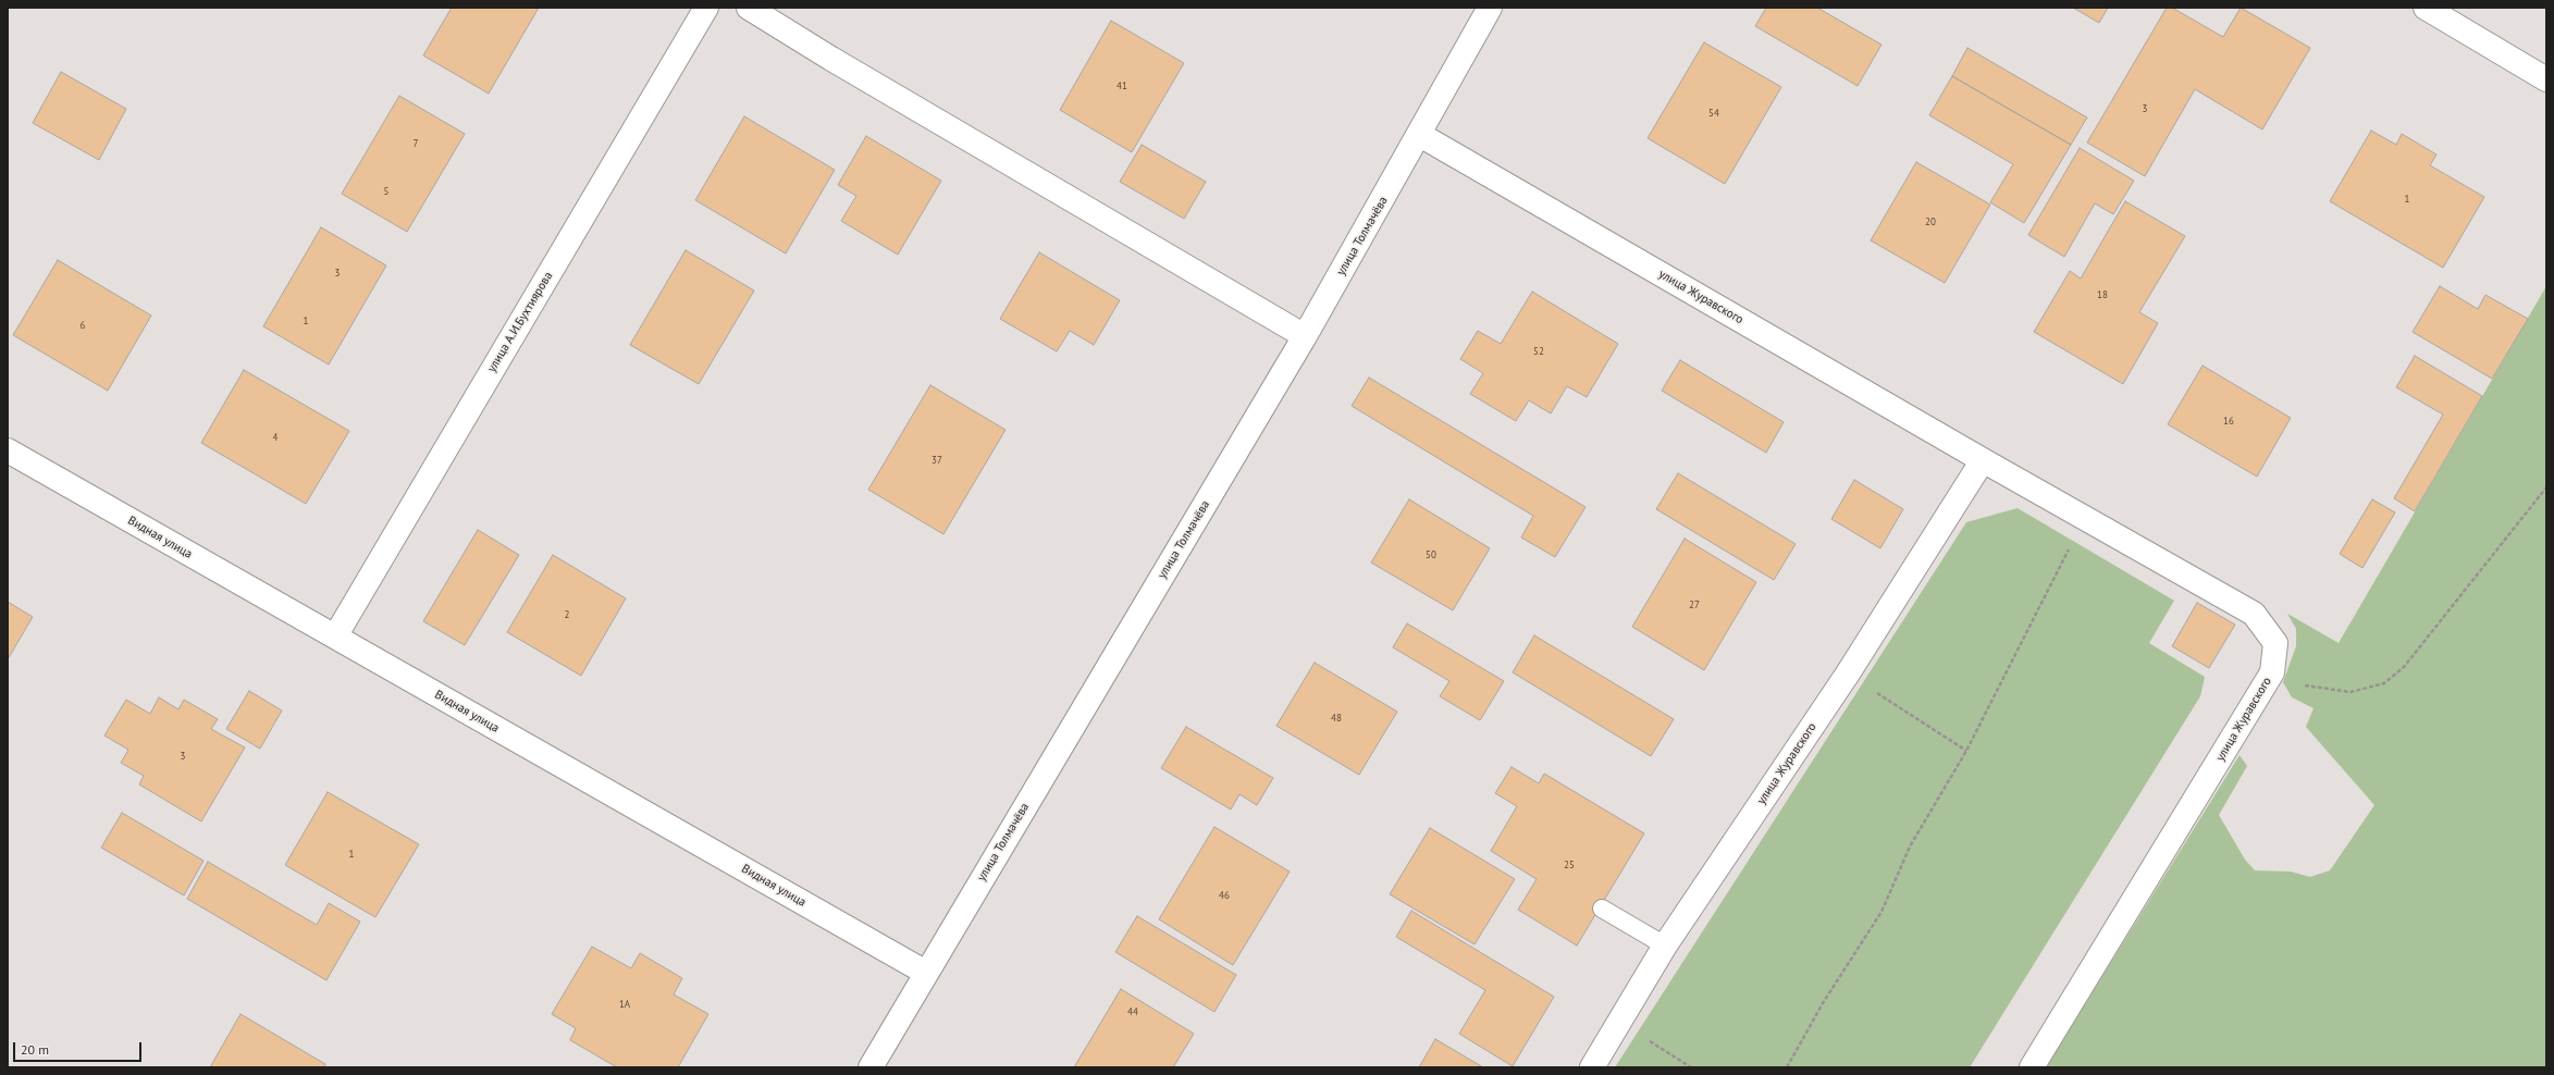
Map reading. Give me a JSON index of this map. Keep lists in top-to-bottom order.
{
  "streets": {
    "street": [
      "улица Толмачёва",
      "улица Журавского",
      "улица А.И.Бухтиярова",
      "Видная улица"
    ]
  },
  "crossings": [
    ["улица Толмачёва", "улица Журавского"],
    ["улица Толмачёва", "Видная улица"],
    ["улица А.И.Бухтиярова", "Видная улица"]
  ],
  "house_numbers": [
    "41",
    "3",
    "54",
    "7",
    "5",
    "1",
    "20",
    "3",
    "18",
    "1",
    "6",
    "52",
    "16",
    "4",
    "37",
    "50",
    "27",
    "2",
    "48",
    "3",
    "1",
    "25",
    "46",
    "1А",
    "44"
  ],
  "scale_bar": "20 m"
}
